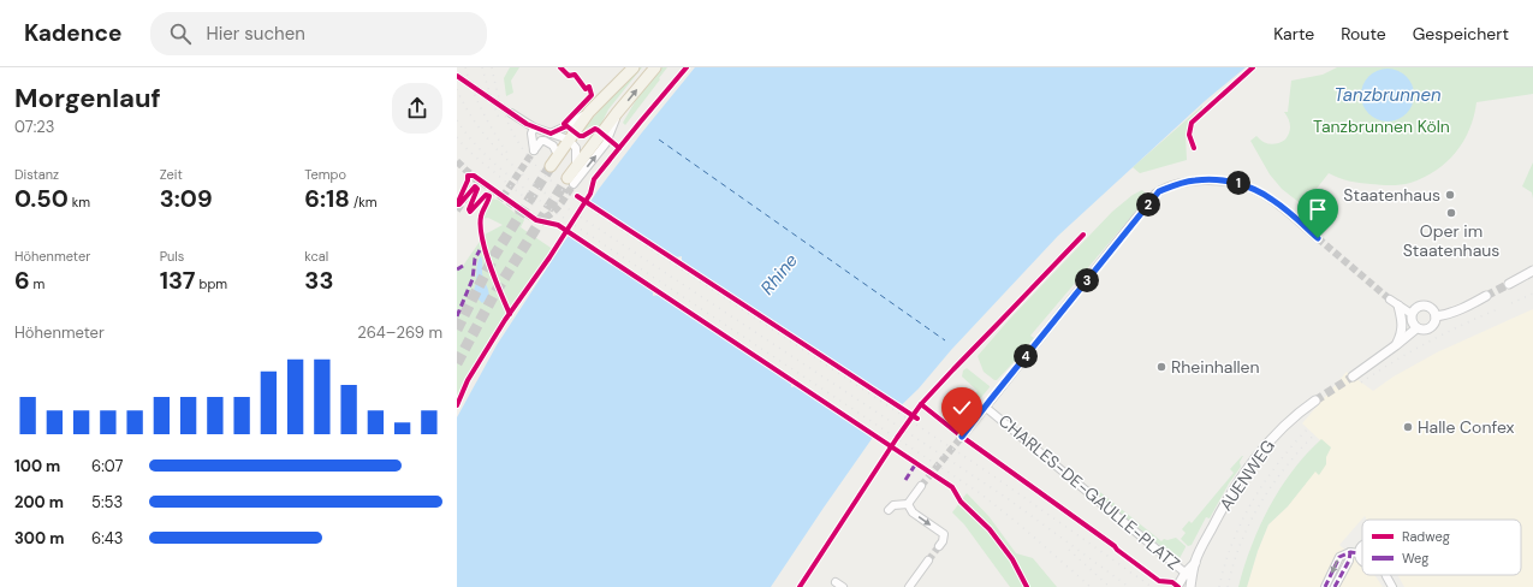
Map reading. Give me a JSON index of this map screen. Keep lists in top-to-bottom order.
{
  "streets": {
    "street": ["AUENWEG", "CHARLES-DE-GAULLE-PLATZ"]
  },
  "crossings": [
    ["AUENWEG", "CHARLES-DE-GAULLE-PLATZ"]
  ],
  "water": ["Tanzbrunnen", "Rhine"],
  "parks": ["Tanzbrunnen Köln"],
  "places": [
    "Staatenhaus",
    "Oper im Staatenhaus",
    "Rheinhallen",
    "Halle Confex"
  ],
  "legend": ["Radweg", "Weg"],
  "page": {
    "header": "Kadence",
    "search": "Hier suchen",
    "nav": ["Karte", "Route", "Gespeichert"],
    "heading": ["Morgenlauf", "07:23"],
    "stats": [
      ["Distanz", "0.50 km"],
      ["Zeit", "3:09"],
      ["Tempo", "6:18 /km"],
      ["Höhenmeter", "6 m"],
      ["Puls", "137 bpm"],
      ["kcal", "33"]
    ],
    "pins": [
      "1",
      "2",
      "3",
      "4"
    ],
    "chart": ["Höhenmeter", "264–269 m"],
    "list": [
      {
        "name": "100 m",
        "note": "6:07"
      },
      {
        "name": "200 m",
        "note": "5:53"
      },
      {
        "name": "300 m",
        "note": "6:43"
      }
    ]
  }
}
